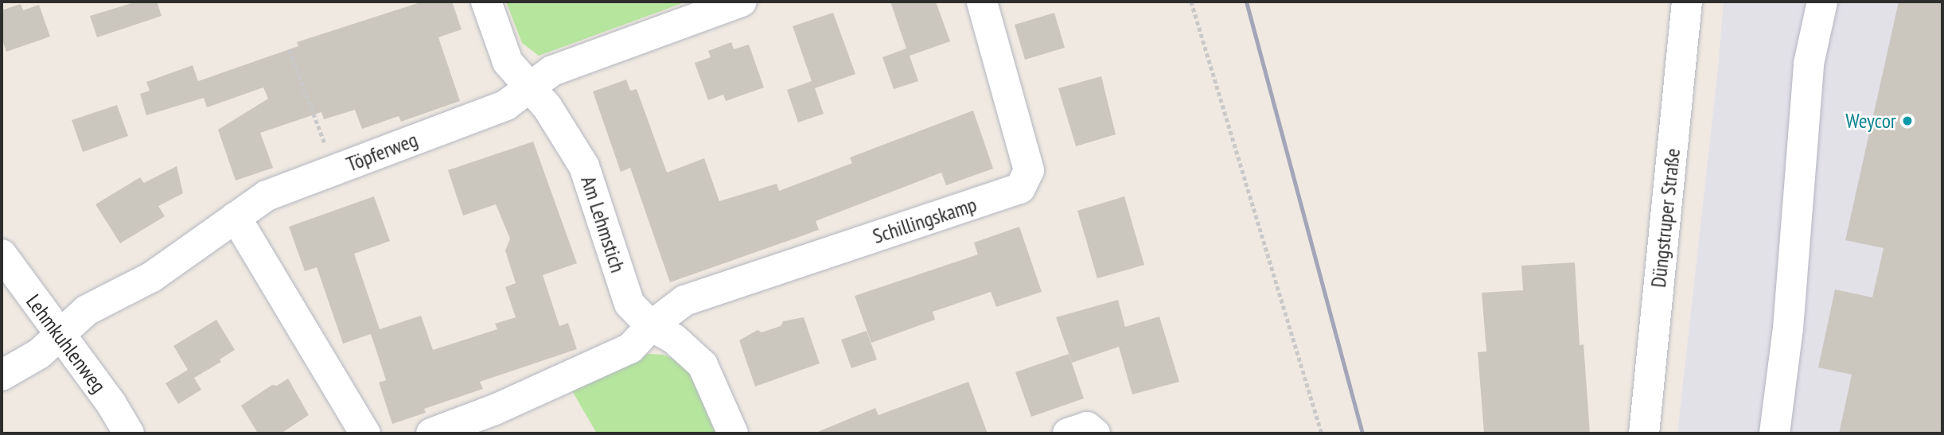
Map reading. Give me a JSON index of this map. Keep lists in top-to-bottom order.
{
  "streets": {
    "street": [
      "Töpferweg",
      "Düngstruper Straße",
      "Schillingskamp",
      "Am Lehmstich",
      "Lehmkuhlenweg"
    ]
  },
  "crossings": [
    ["Töpferweg", "Am Lehmstich"],
    ["Töpferweg", "Lehmkuhlenweg"],
    ["Schillingskamp", "Am Lehmstich"]
  ],
  "places": ["Weycor"]
}
